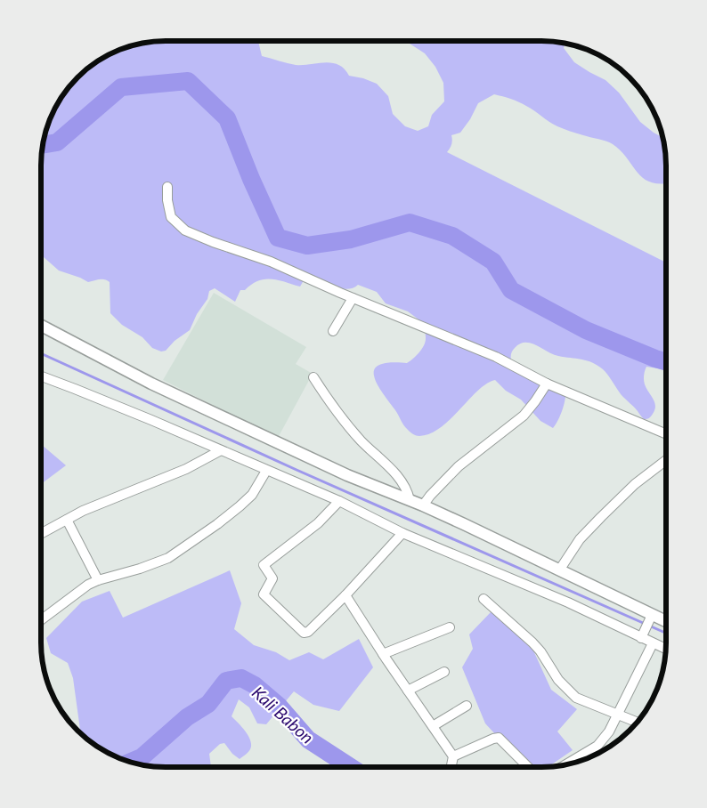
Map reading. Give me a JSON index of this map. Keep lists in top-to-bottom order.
{
  "water": ["Kali Babon"]
}
